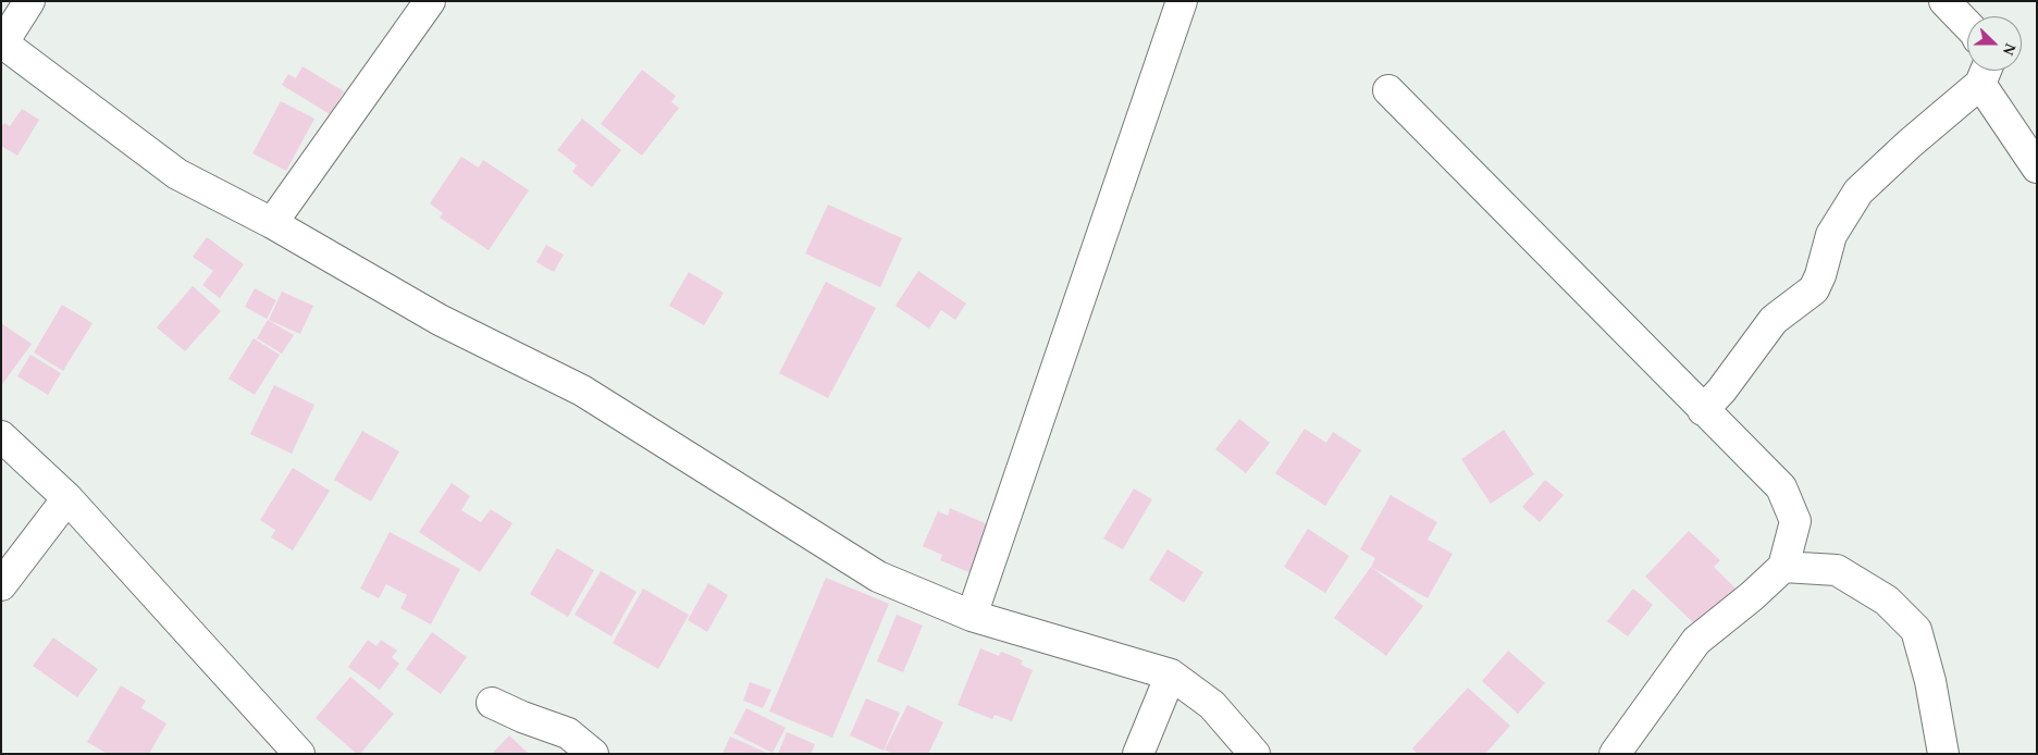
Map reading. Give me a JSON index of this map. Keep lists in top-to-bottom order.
{
  "north": "right"
}
